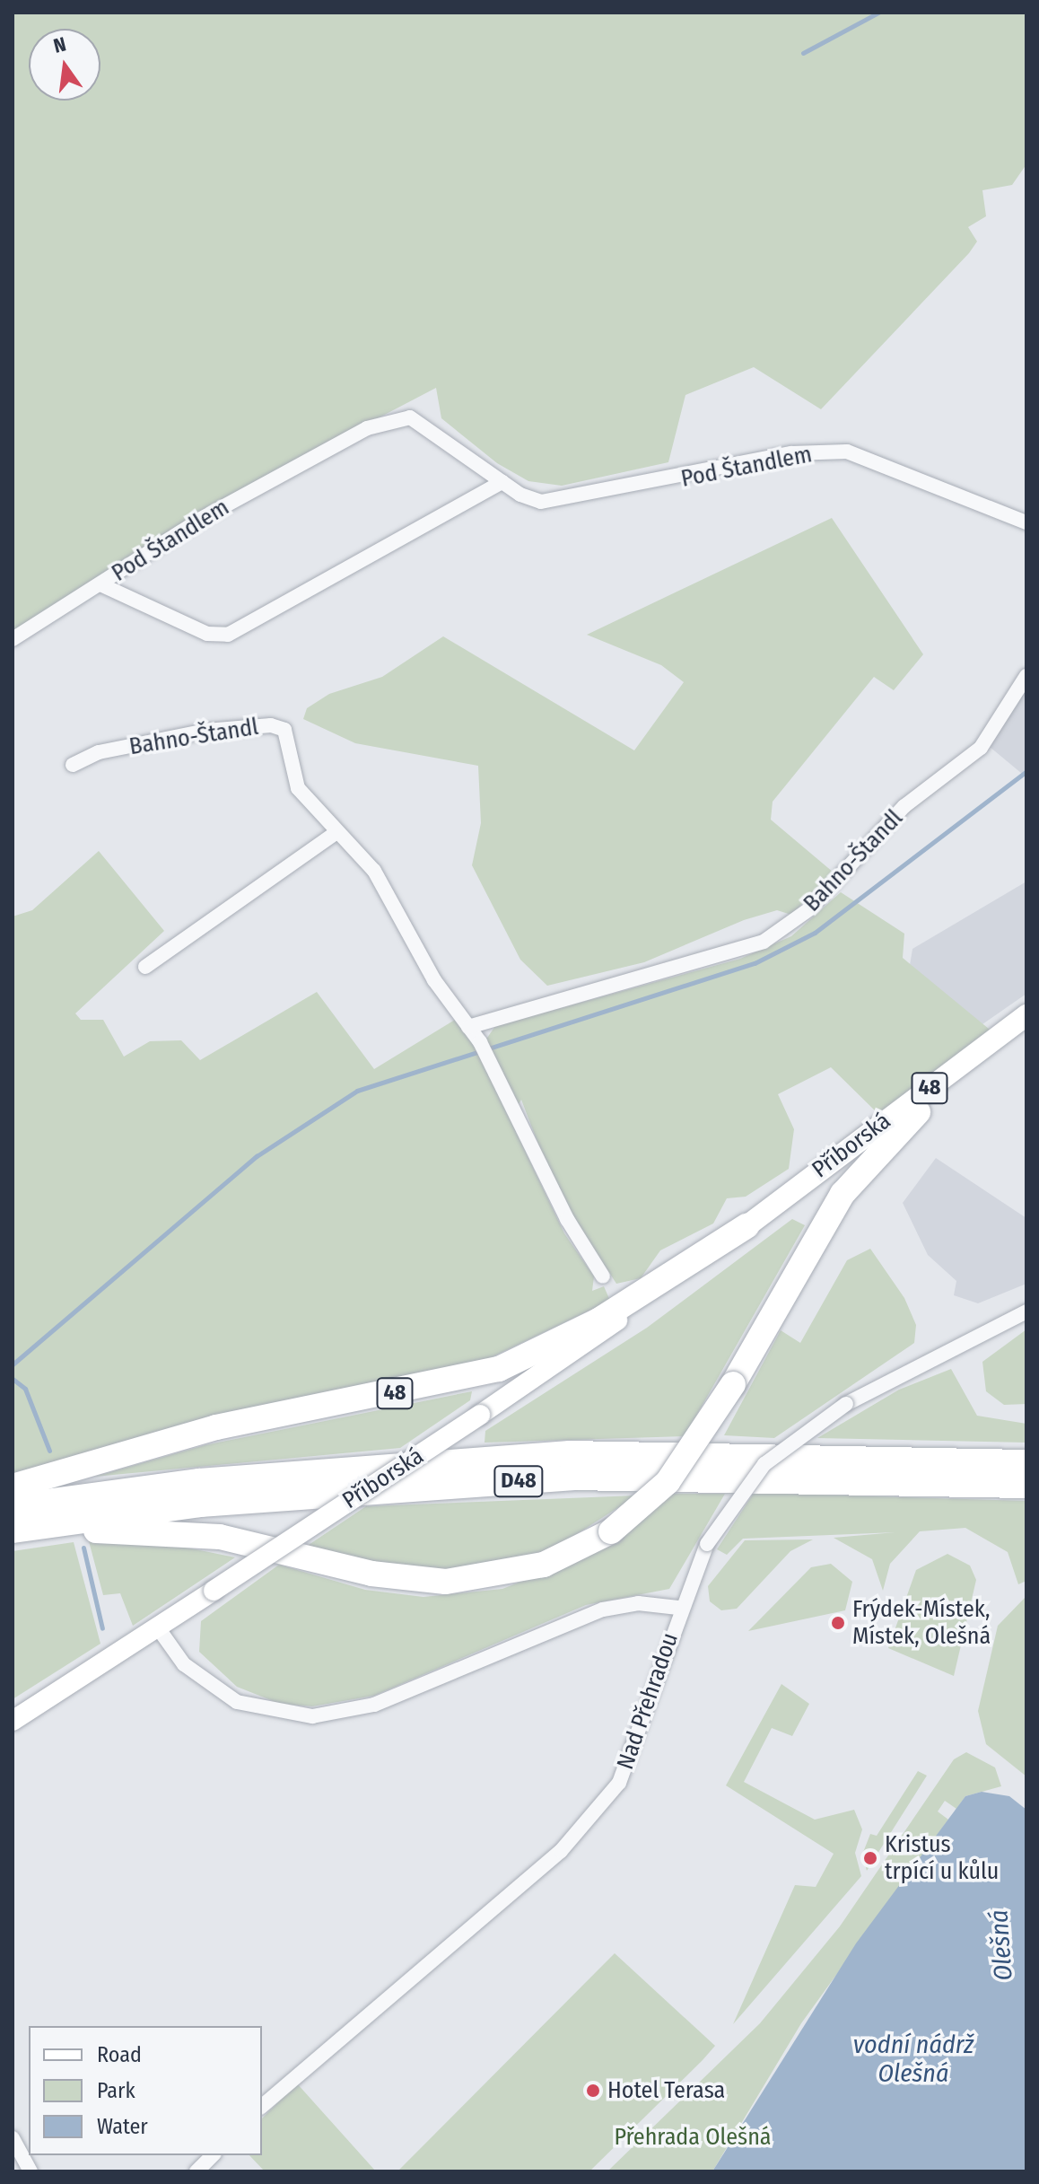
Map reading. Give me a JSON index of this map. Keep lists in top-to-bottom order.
{
  "streets": {
    "highway": ["48", "D48"],
    "main road": ["Příborská"],
    "street": ["Pod Štandlem", "Bahno-Štandl", "Nad Přehradou"]
  },
  "crossings": [
    ["48", "Příborská"]
  ],
  "water": ["Olešná", "vodní nádrž Olešná"],
  "parks": ["Přehrada Olešná"],
  "places": ["Frýdek-Místek, Místek, Olešná", "Kristus trpící u kůlu", "Hotel Terasa"],
  "legend": ["Road", "Park", "Water"],
  "north": "top"
}
